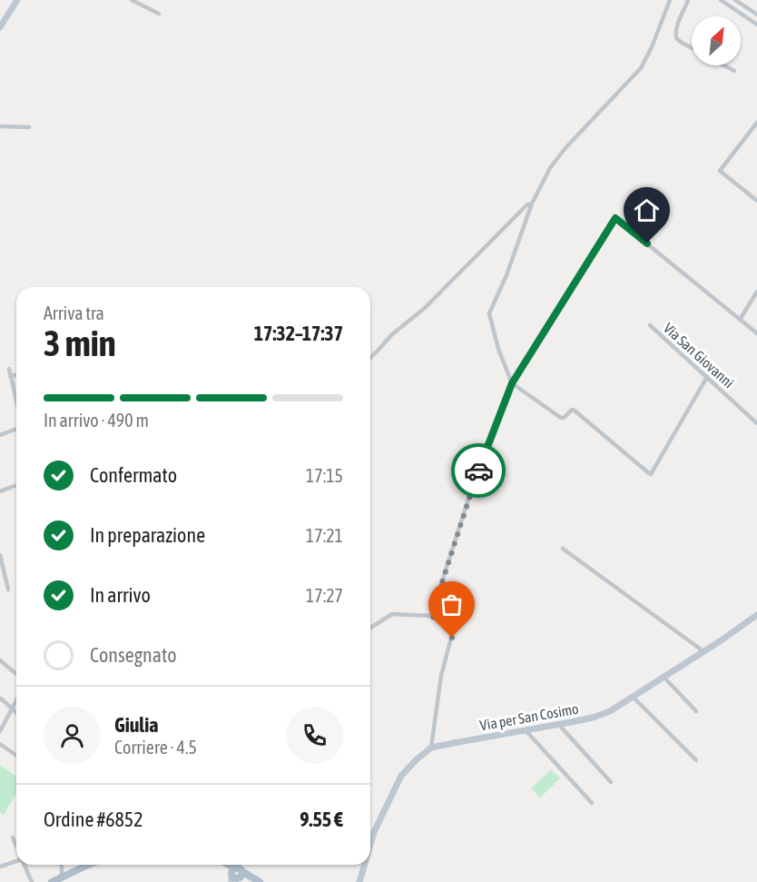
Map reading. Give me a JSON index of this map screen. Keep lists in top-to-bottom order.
{
  "streets": {
    "street": ["Via San Giovanni", "Via per San Cosimo"]
  },
  "north": "top right",
  "page": {
    "heading": ["3 min", "Arriva tra", "17:32–17:37"],
    "panel": [
      "Giulia",
      "Corriere · 4.5",
      "Ordine #6852",
      "9.55 €"
    ],
    "bar": "In arrivo · 490 m",
    "list": [
      ["Confermato", "17:15"],
      ["In preparazione", "17:21"],
      ["In arrivo", "17:27"],
      "Consegnato"
    ]
  }
}
